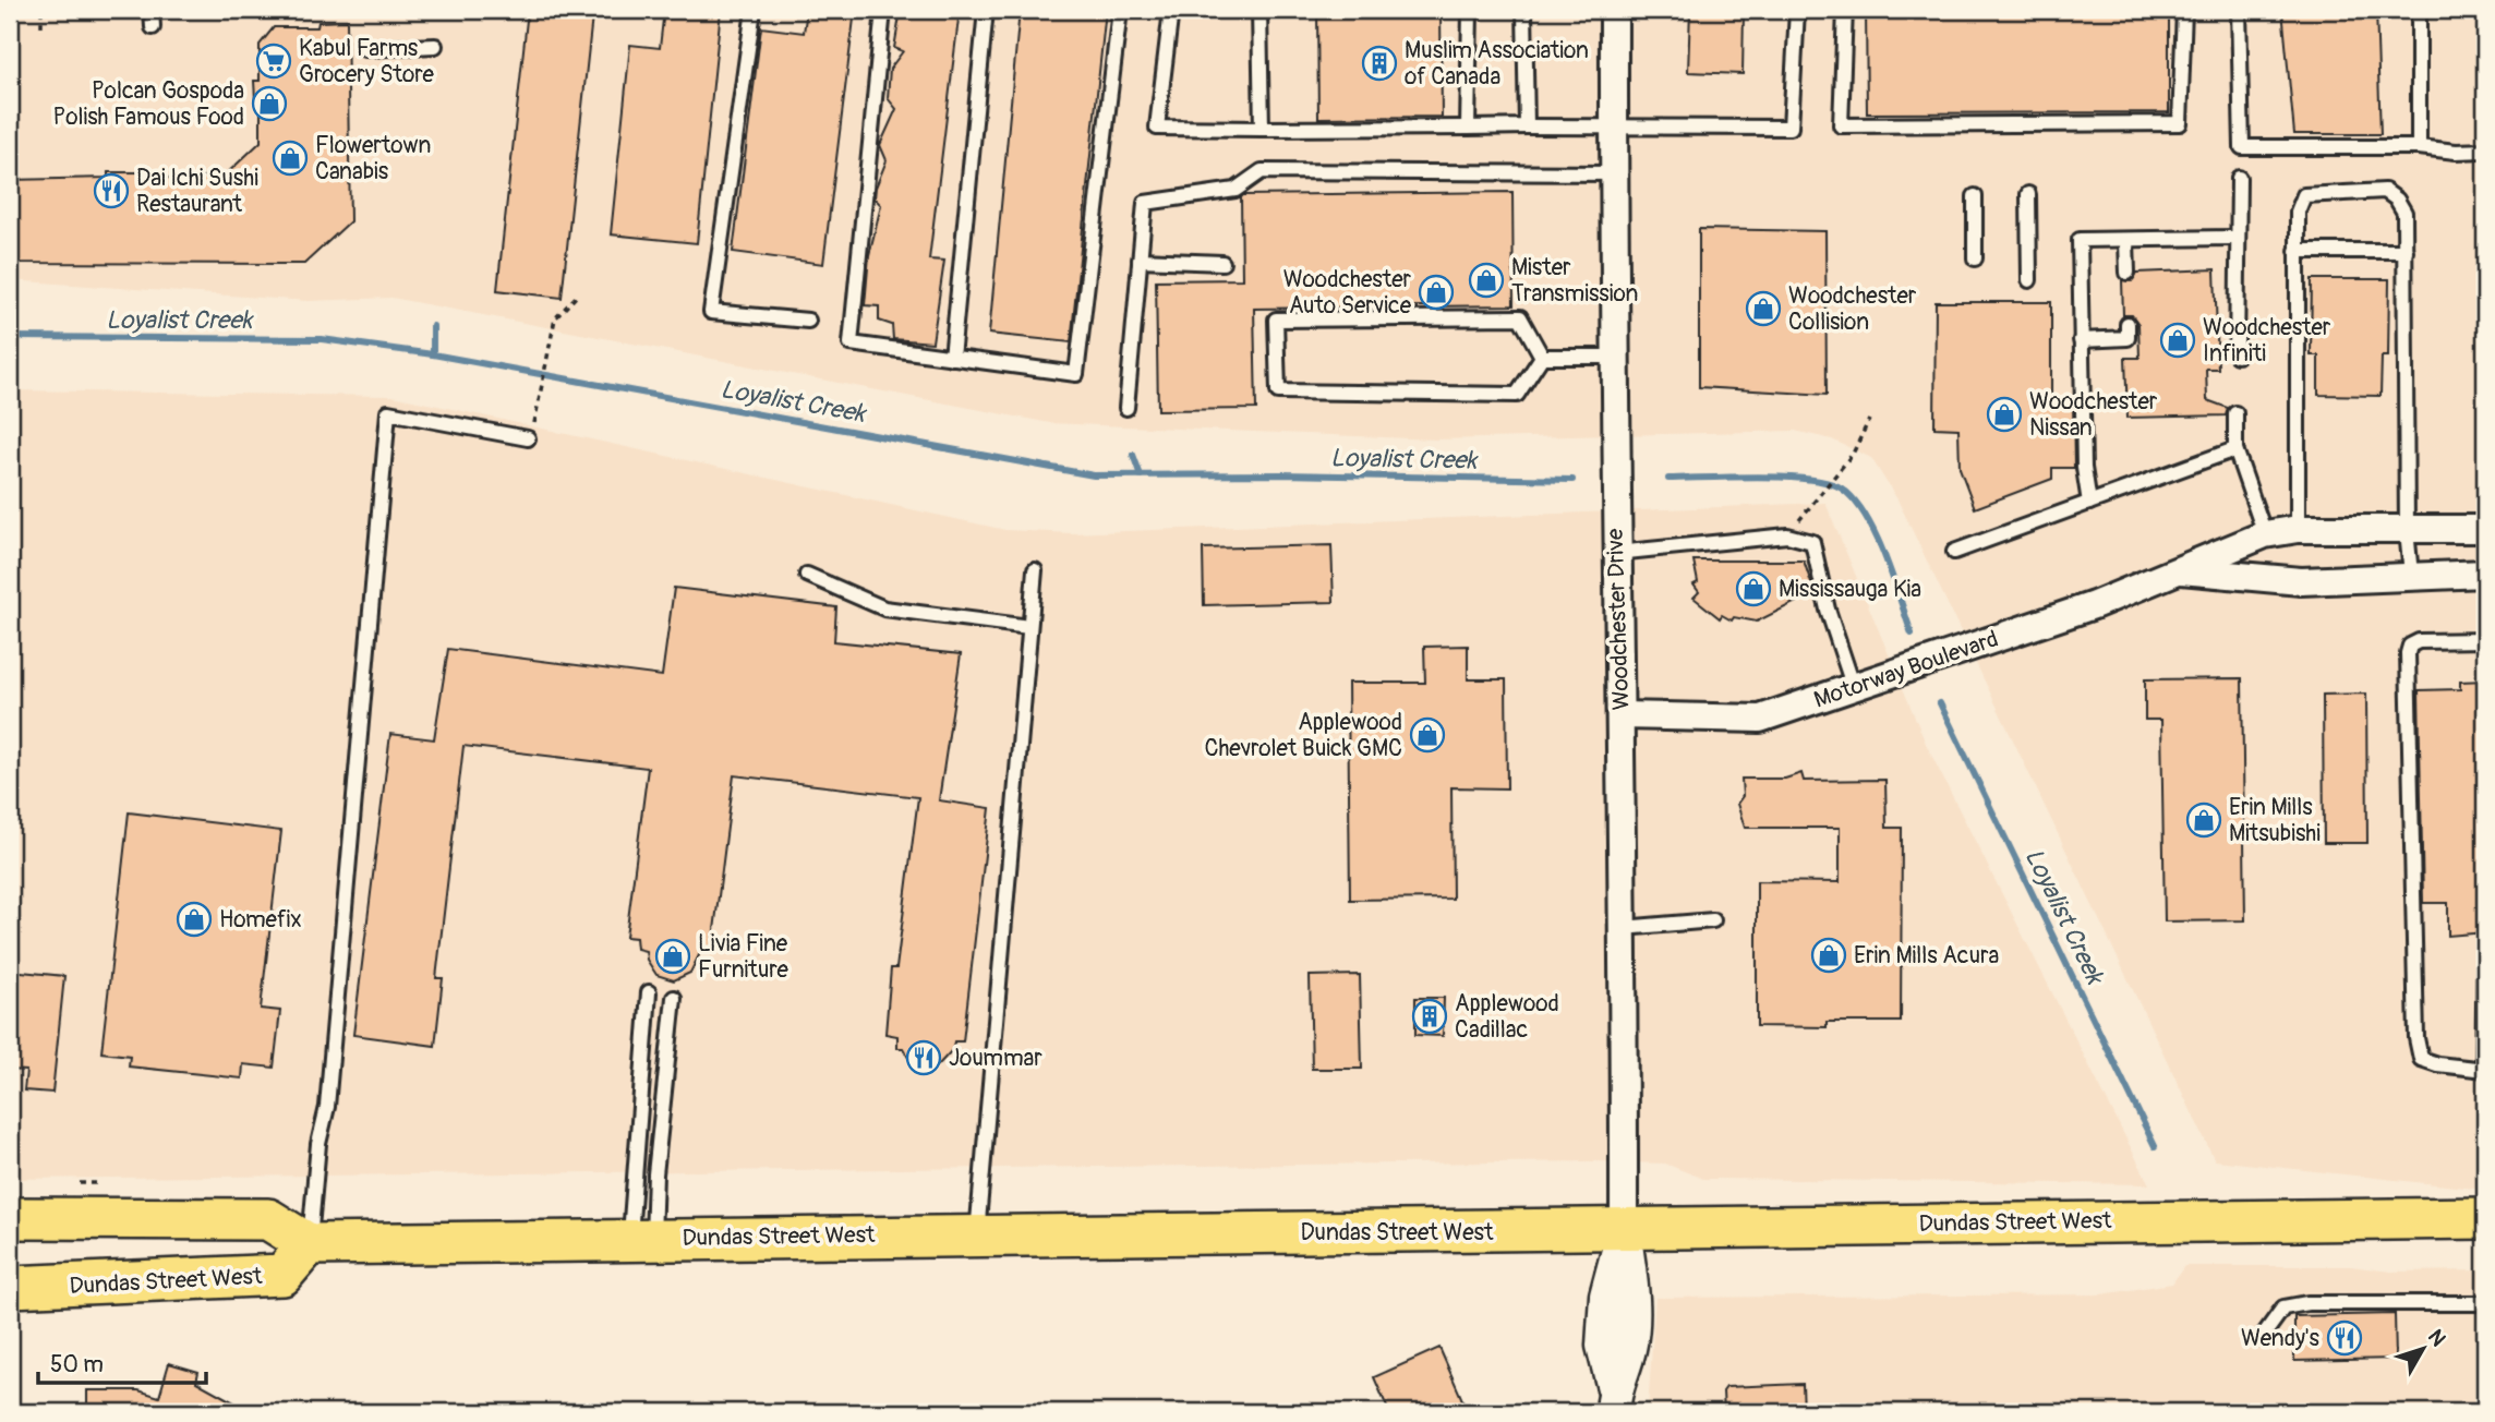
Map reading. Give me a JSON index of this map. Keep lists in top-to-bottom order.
{
  "streets": {
    "main road": ["Dundas Street West"],
    "street": ["Woodchester Drive", "Motorway Boulevard"]
  },
  "crossings": [
    ["Woodchester Drive", "Motorway Boulevard"],
    ["Woodchester Drive", "Dundas Street West"]
  ],
  "water": ["Loyalist Creek"],
  "places": {
    "supermarket": ["Kabul Farms Grocery Store"],
    "building": ["Muslim Association of Canada", "Applewood Cadillac"],
    "shop": [
      "Polcan Gospoda Polish Famous Food",
      "Flowertown Canabis",
      "Mister Transmission",
      "Woodchester Auto Service",
      "Woodchester Collision",
      "Woodchester Infiniti",
      "Woodchester Nissan",
      "Mississauga Kia",
      "Applewood Chevrolet Buick GMC",
      "Erin Mills Mitsubishi",
      "Homefix",
      "Erin Mills Acura",
      "Livia Fine Furniture"
    ],
    "restaurant": ["Dai Ichi Sushi Restaurant", "Joummar", "Wendy's"]
  },
  "scale_bar": "50 m",
  "north": "top right"
}
